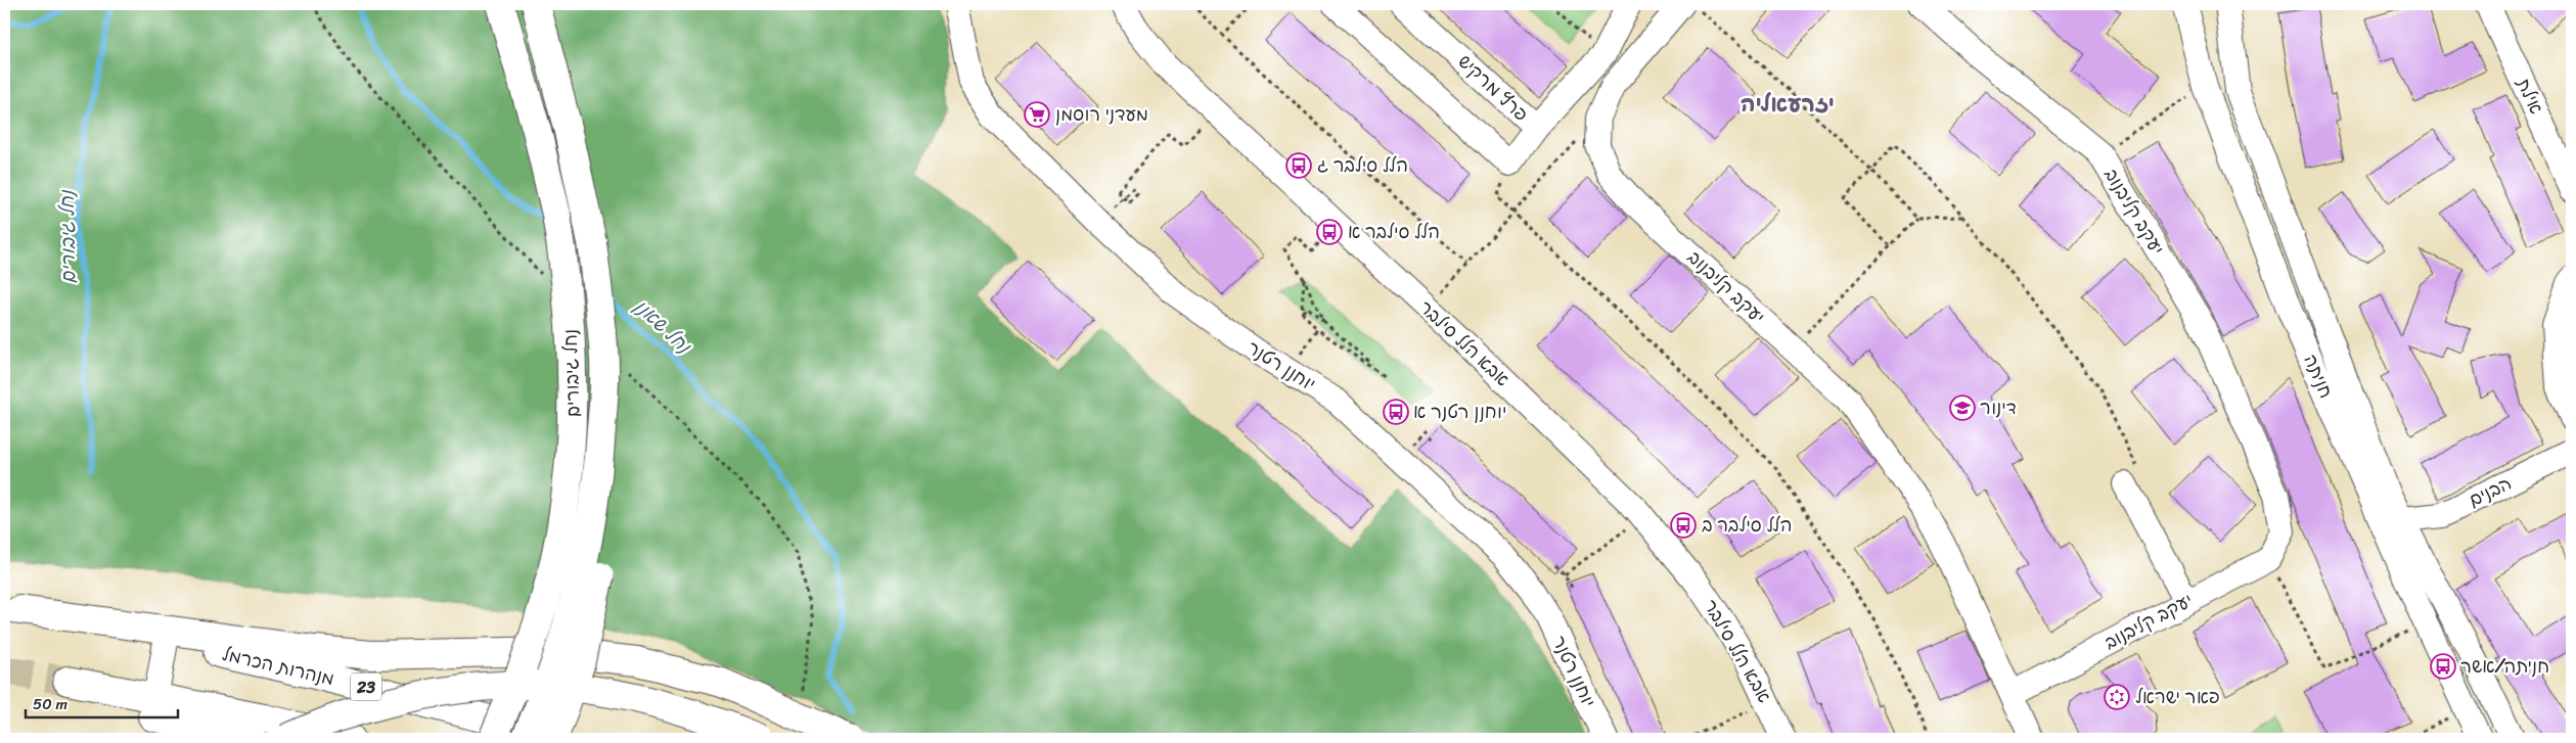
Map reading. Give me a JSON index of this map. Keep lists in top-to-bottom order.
{
  "streets": {
    "main road": ["נחל גיבורים", "מנהרות הכרמל", "23"],
    "street": [
      "פרץ מרקיש",
      "אילת",
      "יעקב קליבנוב",
      "אבא הלל סילבר",
      "יוחנן רטנר",
      "חניתה",
      "הבנים"
    ]
  },
  "crossings": [
    ["חניתה", "הבנים"]
  ],
  "districts": ["יזרעאליה"],
  "water": ["נחל גיבורים", "נחל שאנן"],
  "places": {
    "supermarket": ["מעדני רוסמן"],
    "bus stop": [
      "הלל סילבר ג",
      "הלל סילבר א",
      "יוחנן רטנר א",
      "הלל סילבר ב",
      "חניתה/אשר"
    ],
    "school or university": ["דינור"],
    "synagogue": ["פאר ישראל"]
  },
  "scale_bar": "50 m"
}
